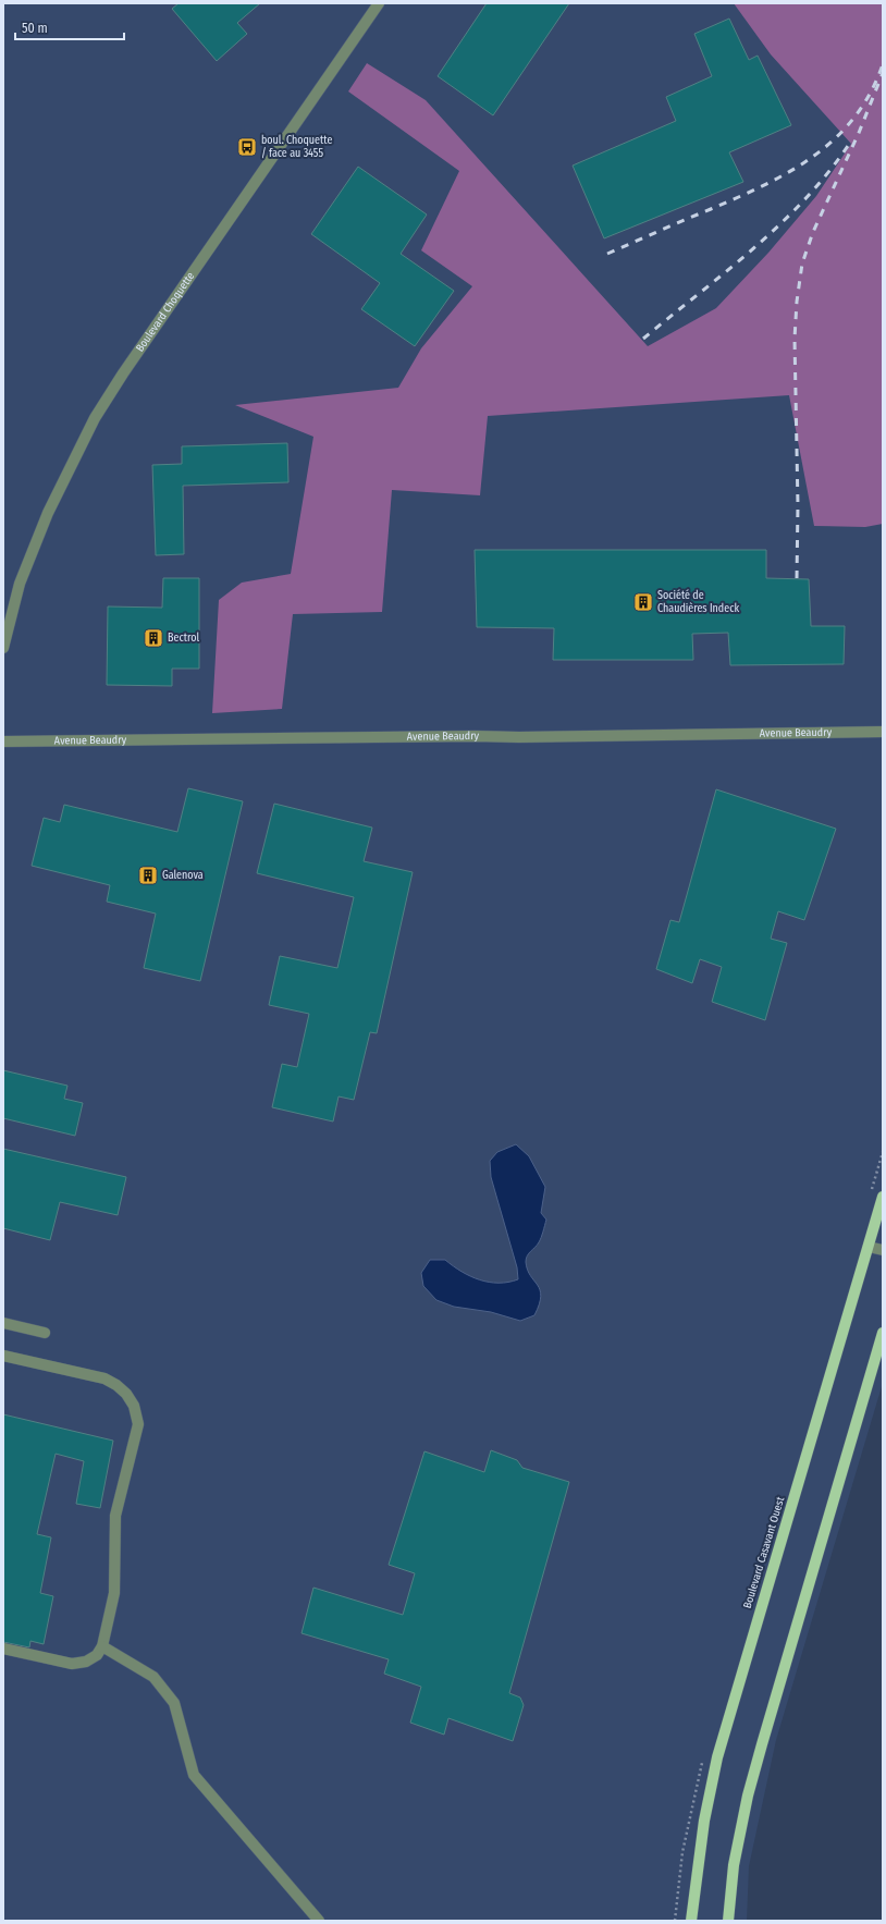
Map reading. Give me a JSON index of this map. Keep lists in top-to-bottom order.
{
  "streets": {
    "main road": ["Boulevard Casavant Ouest"],
    "street": ["Boulevard Choquette", "Avenue Beaudry"]
  },
  "places": {
    "bus stop": ["boul. Choquette / face au 3455"],
    "building": ["Société de Chaudières Indeck", "Bectrol", "Galenova"]
  },
  "scale_bar": "50 m"
}
